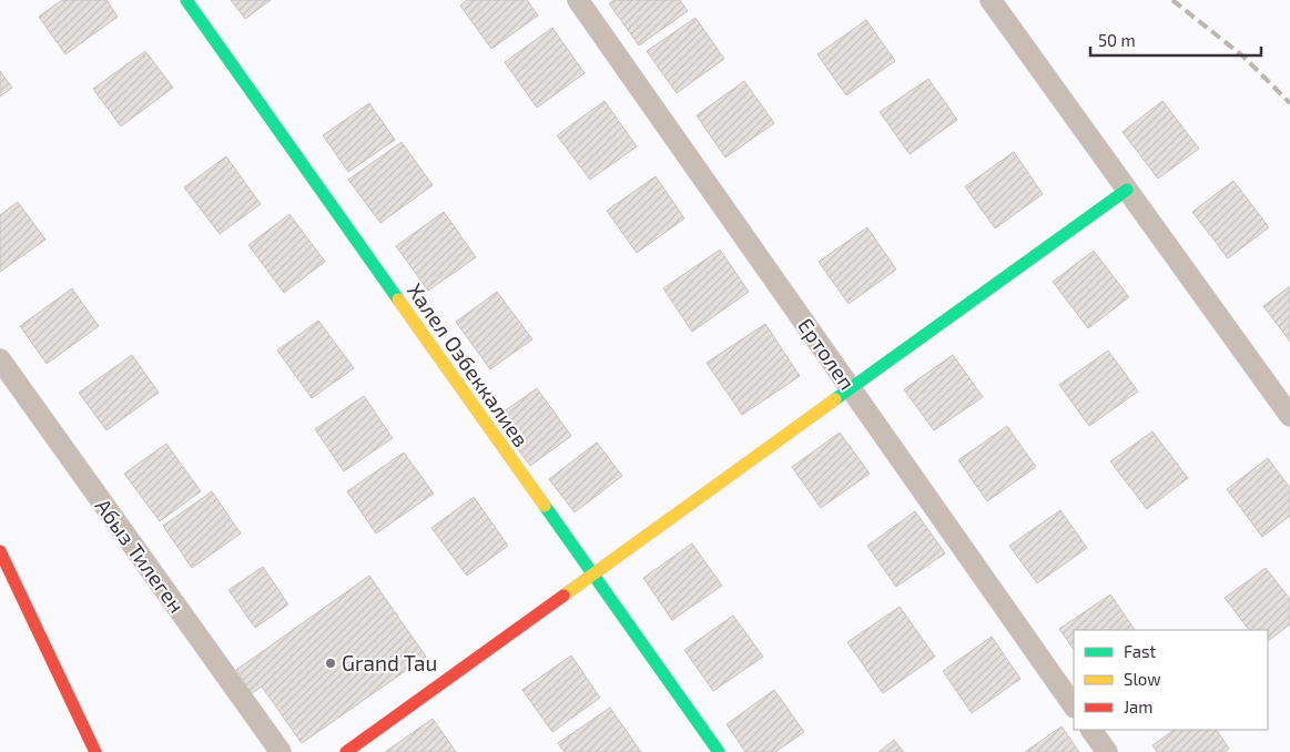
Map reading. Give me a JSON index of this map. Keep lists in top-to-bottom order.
{
  "streets": {
    "street": ["Ертолеп", "Халел Озбеккалиев", "Абыз Тилеген"]
  },
  "places": ["Grand Tau"],
  "legend": ["Fast", "Slow", "Jam"],
  "scale_bar": "50 m"
}
